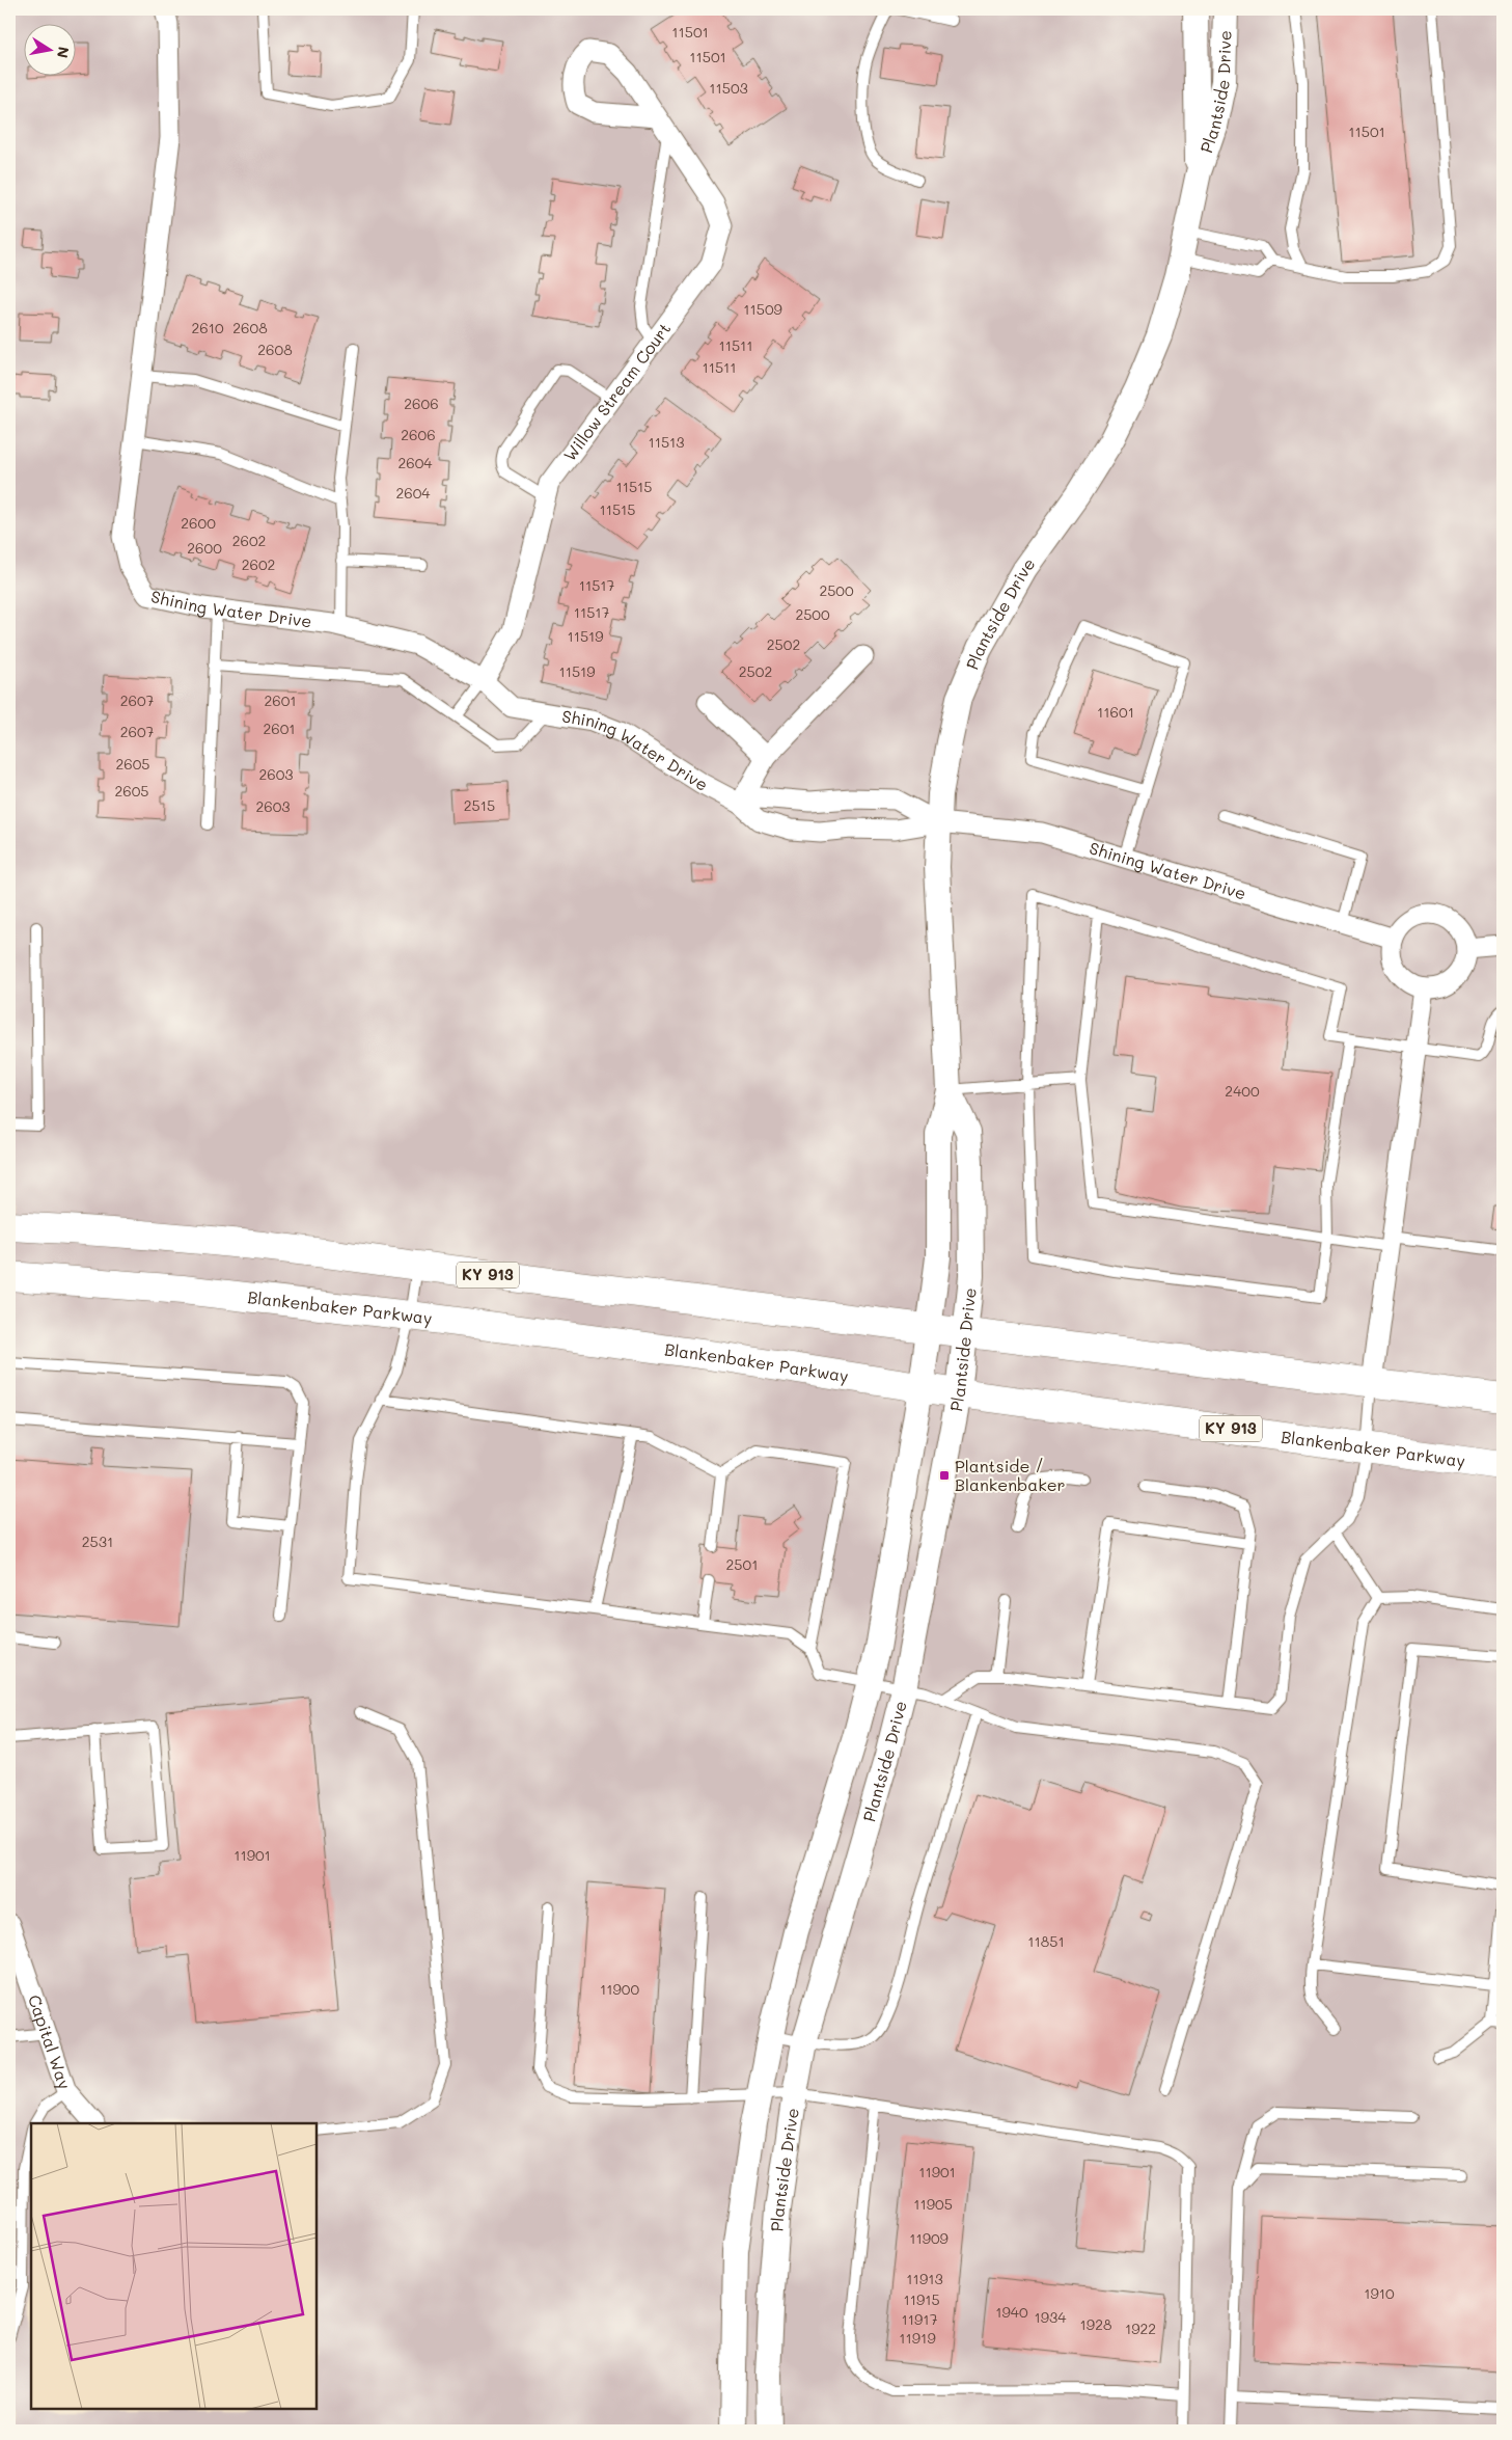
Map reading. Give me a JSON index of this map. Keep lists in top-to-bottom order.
{
  "streets": {
    "main road": ["KY 913", "Blankenbaker Parkway"],
    "street": [
      "Plantside Drive",
      "Willow Stream Court",
      "Shining Water Drive",
      "Capital Way"
    ]
  },
  "crossings": [
    ["Plantside Drive", "Shining Water Drive"],
    ["Plantside Drive", "KY 913"],
    ["Plantside Drive", "Blankenbaker Parkway"],
    ["Willow Stream Court", "Shining Water Drive"]
  ],
  "places": {
    "transit": ["Plantside / Blankenbaker"]
  },
  "house_numbers": [
    "11501",
    "11501",
    "11503",
    "11501",
    "11509",
    "2610",
    "2608",
    "11511",
    "2608",
    "11511",
    "2606",
    "2606",
    "11513",
    "2604",
    "11515",
    "2604",
    "11515",
    "2600",
    "2602",
    "2600",
    "2602",
    "11517",
    "2500",
    "11517",
    "2500",
    "11519",
    "2502",
    "11519",
    "2502",
    "2607",
    "2601",
    "11601",
    "2601",
    "2607",
    "2605",
    "2603",
    "2605",
    "2515",
    "2603",
    "2400",
    "2531",
    "2501",
    "11901",
    "11851",
    "11900",
    "11901",
    "11905",
    "11909",
    "11913",
    "1910",
    "11915",
    "1940",
    "1934",
    "11917",
    "1928",
    "1922",
    "11919"
  ],
  "north": "right"
}
